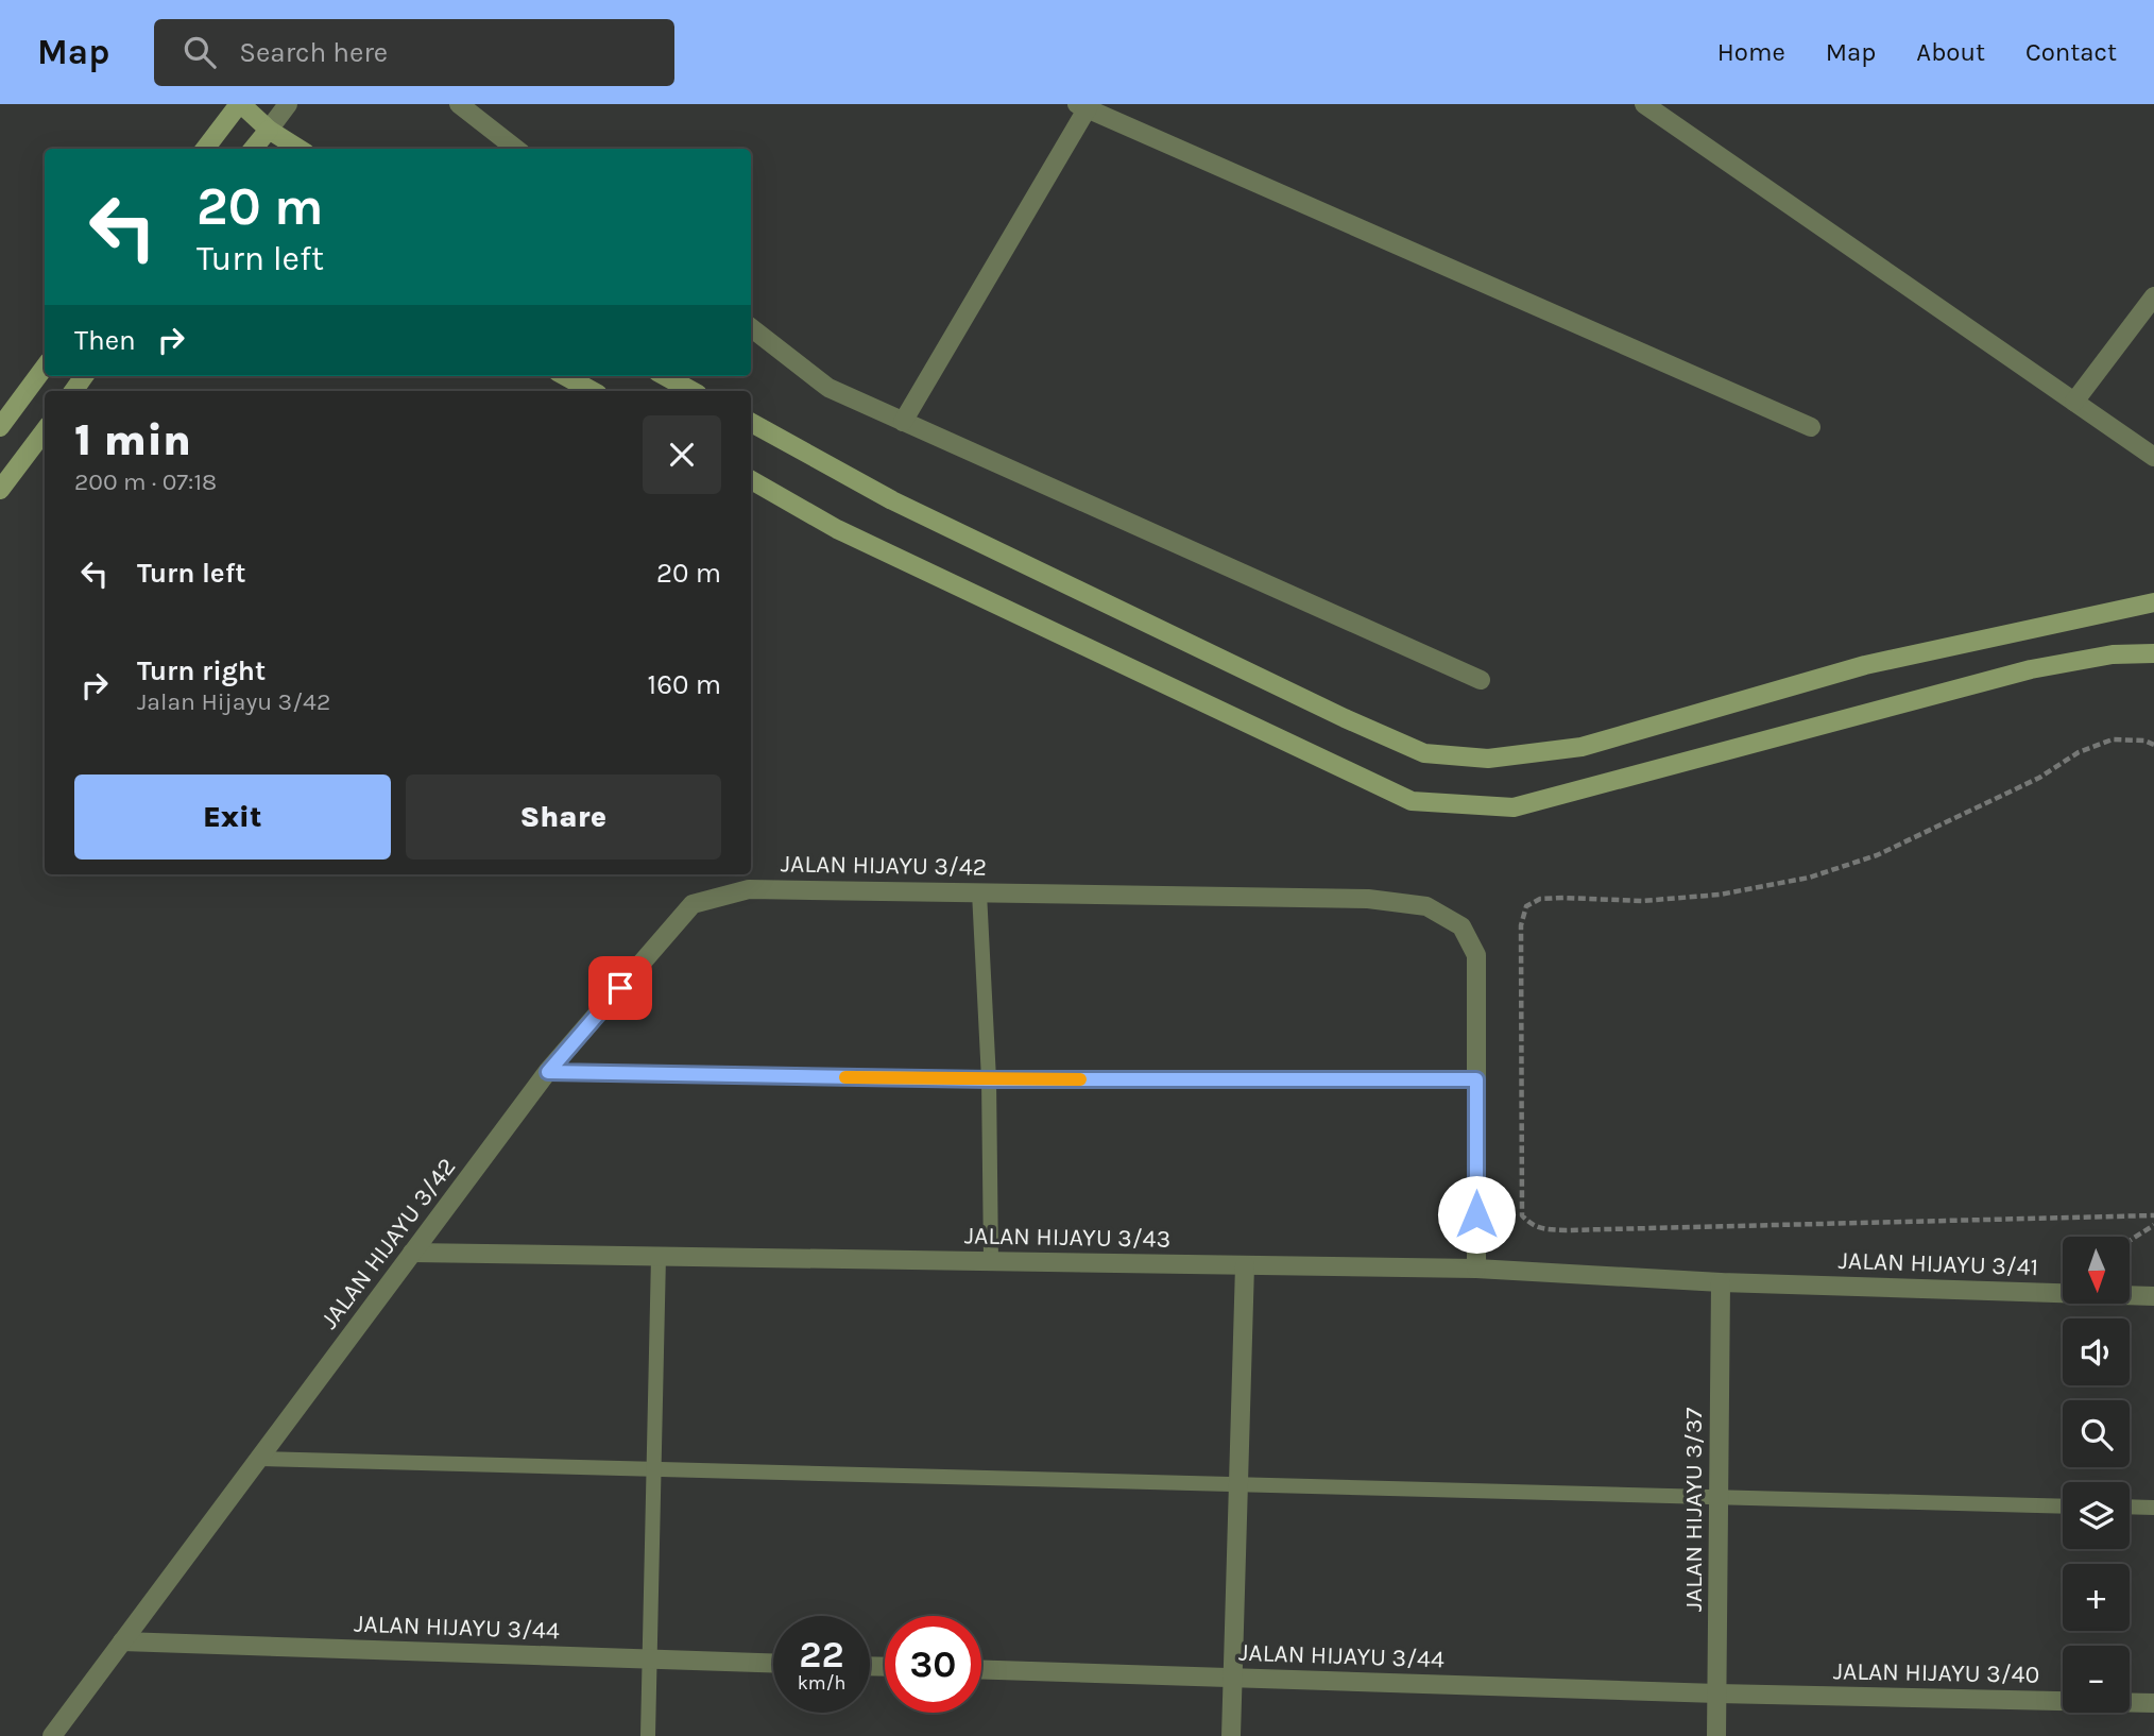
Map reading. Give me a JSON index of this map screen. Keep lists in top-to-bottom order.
{
  "streets": {
    "street": [
      "JALAN HIJAYU 3/42",
      "JALAN HIJAYU 3/43",
      "JALAN HIJAYU 3/41",
      "JALAN HIJAYU 3/37",
      "JALAN HIJAYU 3/44",
      "JALAN HIJAYU 3/40"
    ]
  },
  "crossings": [
    ["JALAN HIJAYU 3/42", "JALAN HIJAYU 3/43"],
    ["JALAN HIJAYU 3/42", "JALAN HIJAYU 3/44"],
    ["JALAN HIJAYU 3/43", "JALAN HIJAYU 3/41"],
    ["JALAN HIJAYU 3/43", "JALAN HIJAYU 3/37"],
    ["JALAN HIJAYU 3/41", "JALAN HIJAYU 3/37"],
    ["JALAN HIJAYU 3/37", "JALAN HIJAYU 3/44"],
    ["JALAN HIJAYU 3/37", "JALAN HIJAYU 3/40"],
    ["JALAN HIJAYU 3/44", "JALAN HIJAYU 3/40"]
  ],
  "north": "bottom",
  "page": {
    "header": "Map",
    "search": "Search here",
    "nav": [
      "Home",
      "Map",
      "About",
      "Contact"
    ],
    "turn": ["20 m", "Turn left"],
    "then": "Then",
    "heading": ["1 min", "200 m · 07:18"],
    "list": [
      {
        "name": "Turn left",
        "value": "20 m"
      },
      {
        "name": "Turn right",
        "note": "Jalan Hijayu 3/42",
        "value": "160 m"
      }
    ],
    "buttons": ["Exit", "Share"],
    "map_buttons": ["+", "−"],
    "speed": "22 km/h",
    "limit": "30"
  }
}
